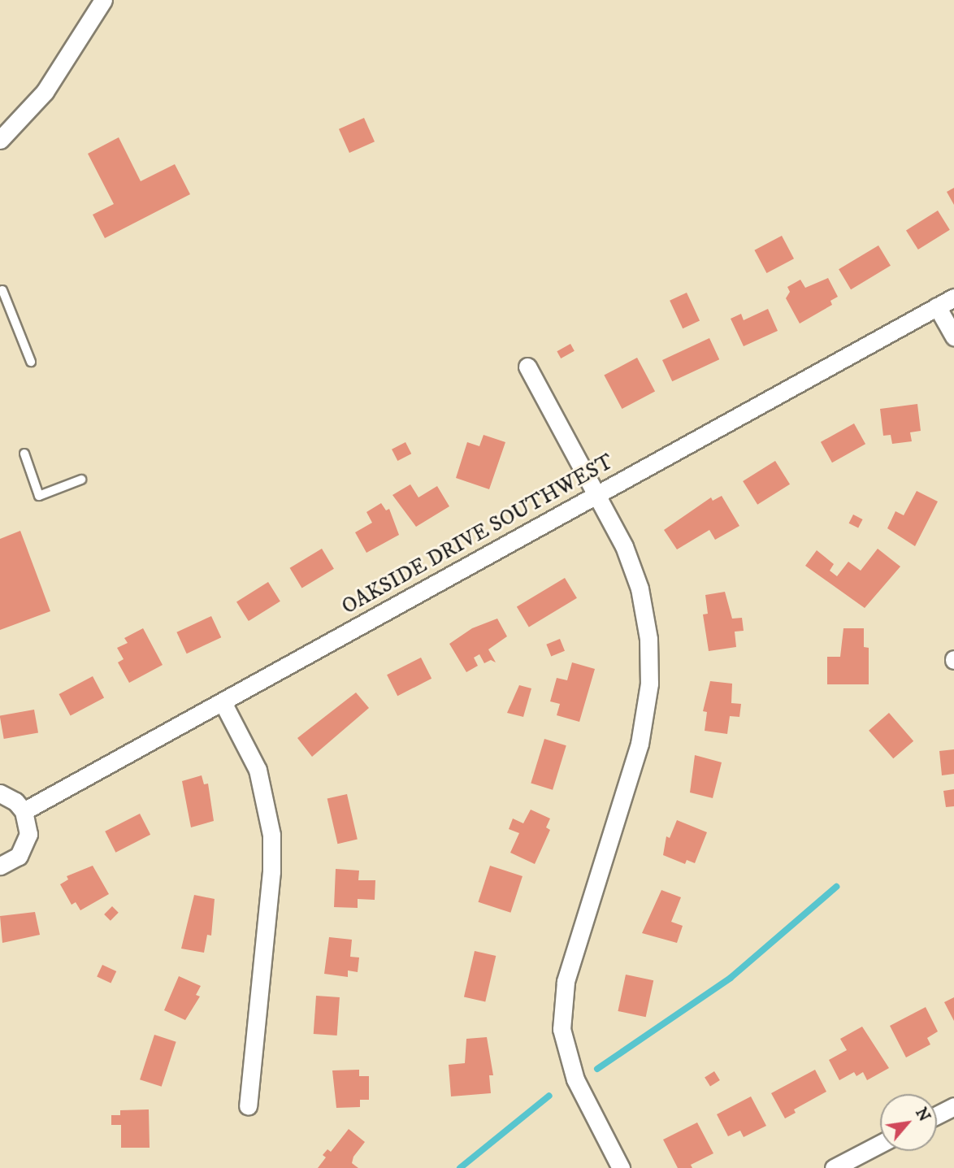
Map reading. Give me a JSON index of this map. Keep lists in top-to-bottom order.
{
  "streets": {
    "street": ["OAKSIDE DRIVE SOUTHWEST"]
  },
  "north": "top right"
}
